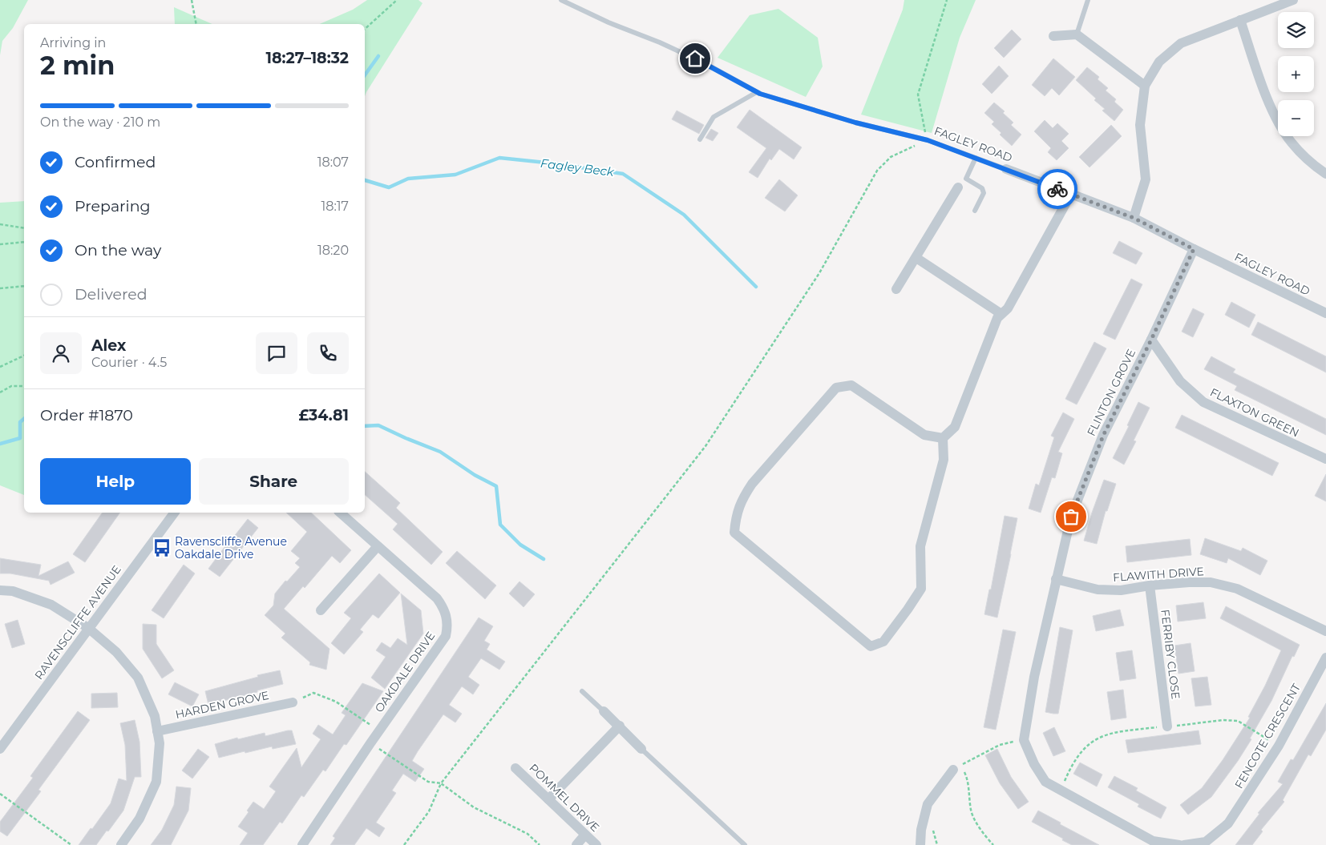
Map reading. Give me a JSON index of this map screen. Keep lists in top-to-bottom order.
{
  "streets": {
    "street": [
      "FAGLEY ROAD",
      "FLINTON GROVE",
      "FLAXTON GREEN",
      "FLAWITH DRIVE",
      "RAVENSCLIFFE AVENUE",
      "FERRIBY CLOSE",
      "OAKDALE DRIVE",
      "HARDEN GROVE",
      "FENCOTE CRESCENT",
      "POMMEL DRIVE"
    ]
  },
  "crossings": [
    ["FAGLEY ROAD", "FLINTON GROVE"],
    ["FLINTON GROVE", "FLAXTON GREEN"],
    ["FLINTON GROVE", "FLAWITH DRIVE"],
    ["FLAWITH DRIVE", "FERRIBY CLOSE"]
  ],
  "water": ["Fagley Beck"],
  "places": {
    "bus stop": ["Ravenscliffe Avenue Oakdale Drive"]
  },
  "page": {
    "map_buttons": ["+", "−"],
    "heading": ["2 min", "Arriving in", "18:27–18:32"],
    "panel": [
      "Alex",
      "Courier · 4.5",
      "Order #1870",
      "£34.81"
    ],
    "bar": "On the way · 210 m",
    "list": [
      ["Confirmed", "18:07"],
      ["Preparing", "18:17"],
      ["On the way", "18:20"],
      "Delivered"
    ],
    "buttons": ["Help", "Share"]
  }
}
